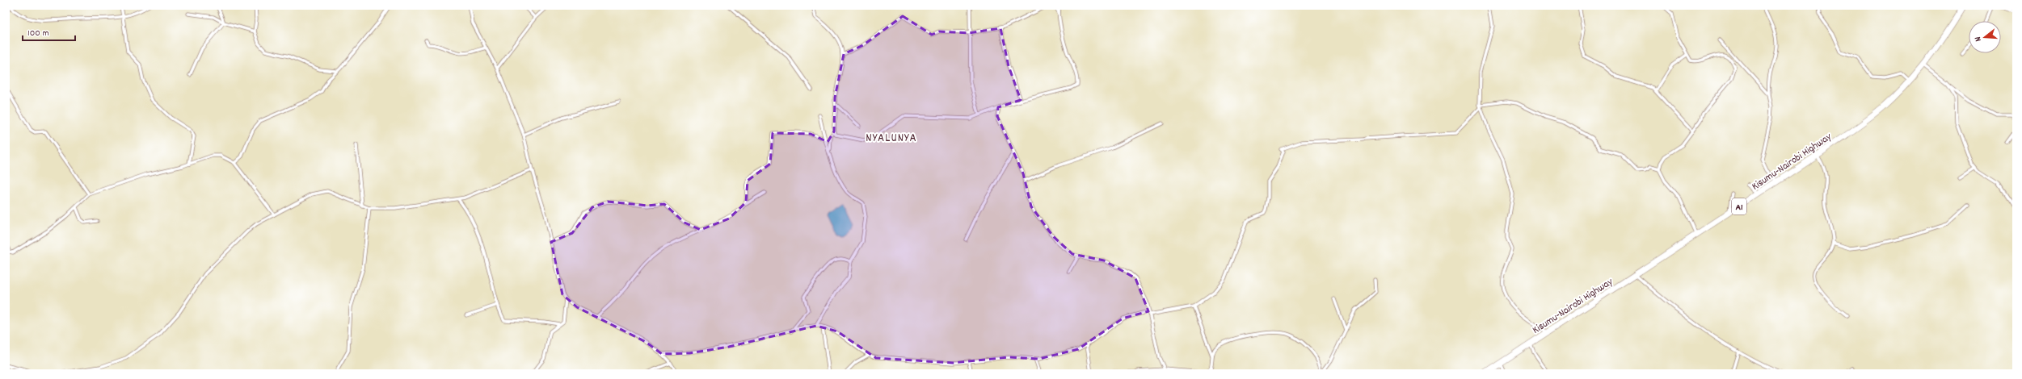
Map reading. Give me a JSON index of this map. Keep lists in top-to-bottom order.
{
  "streets": {
    "highway": ["Kisumu-Nairobi Highway", "A1"]
  },
  "districts": ["NYALUNYA"],
  "scale_bar": "100 m",
  "north": "left"
}
